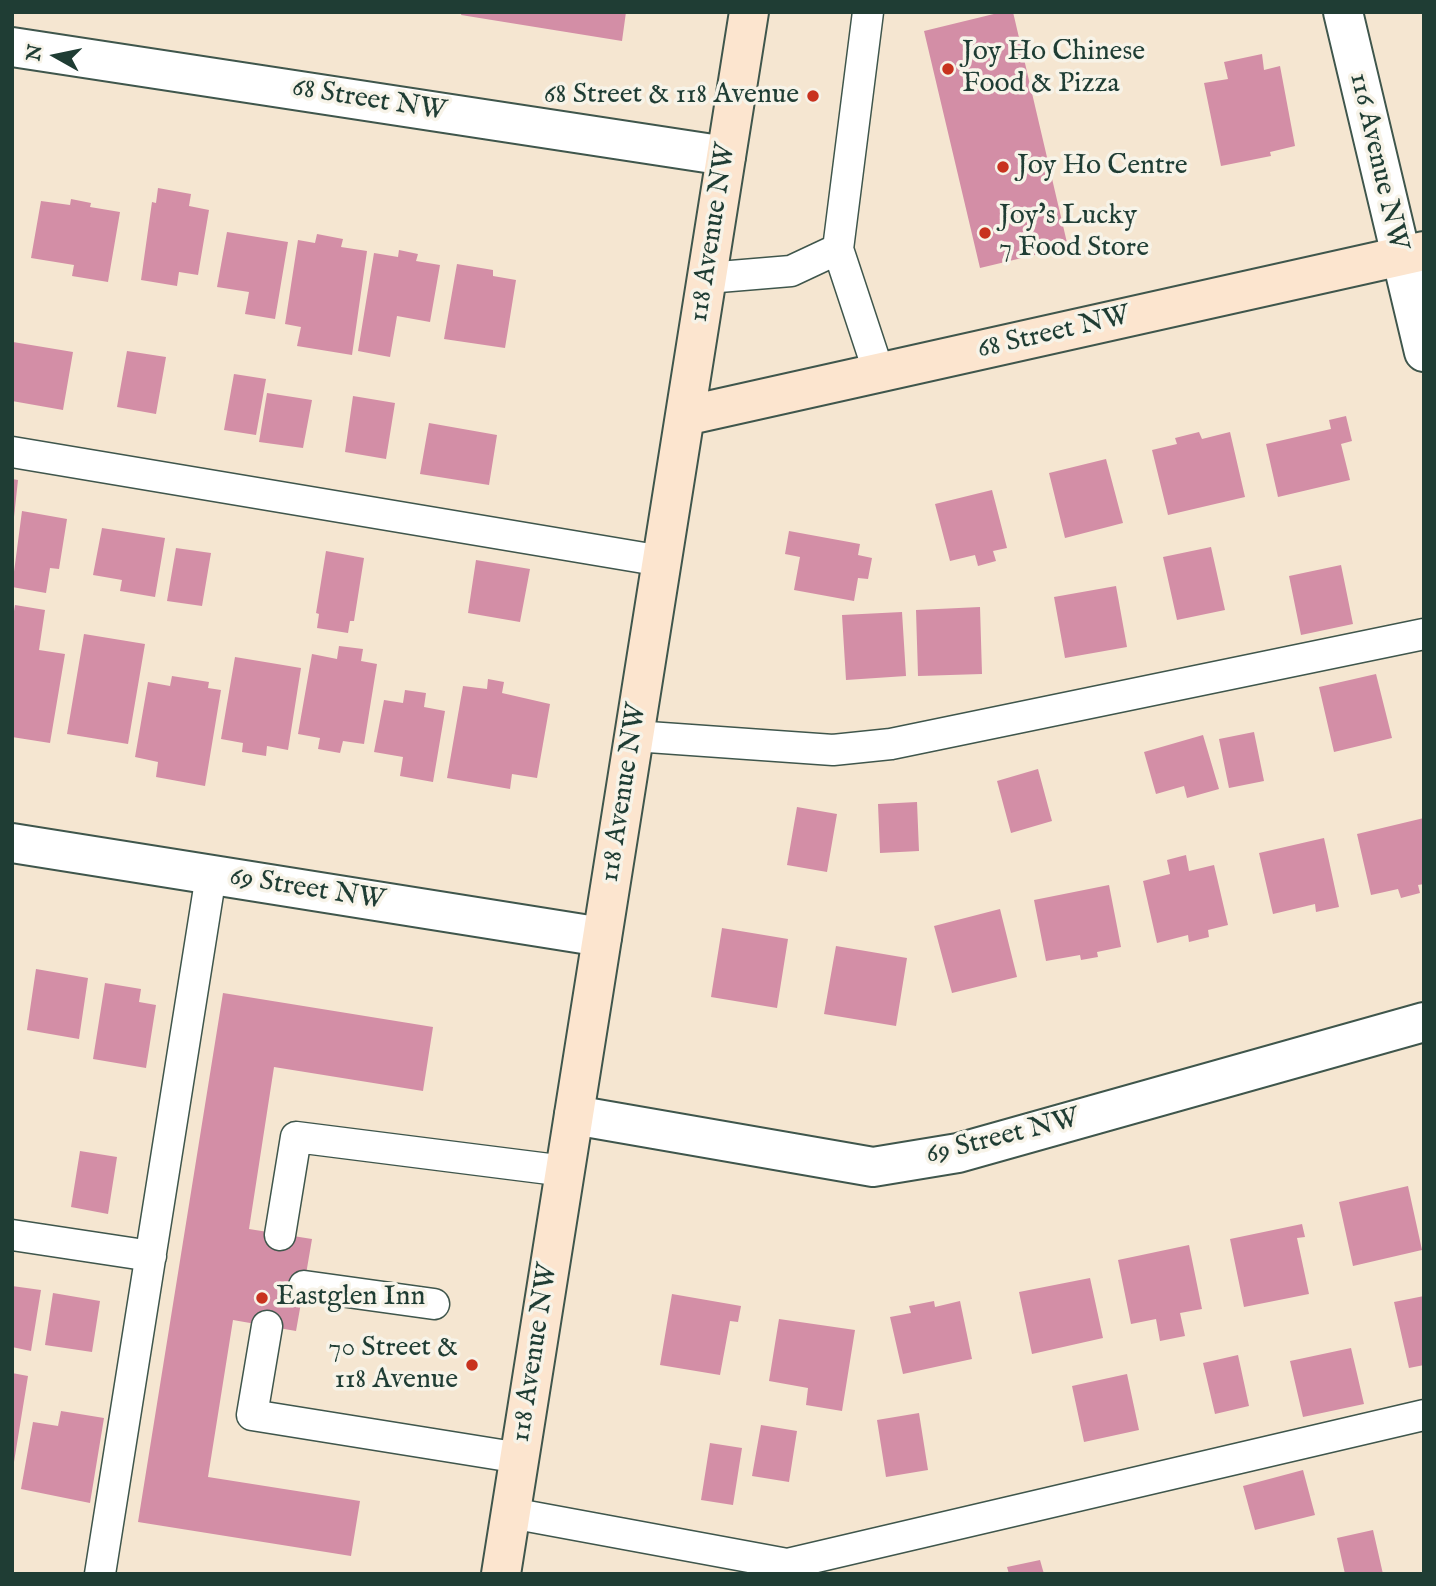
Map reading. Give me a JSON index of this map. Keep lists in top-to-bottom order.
{
  "streets": {
    "main road": ["68 Street NW", "118 Avenue NW"],
    "street": ["116 Avenue NW", "69 Street NW"]
  },
  "crossings": [
    ["68 Street NW", "116 Avenue NW"],
    ["68 Street NW", "118 Avenue NW"],
    ["118 Avenue NW", "69 Street NW"]
  ],
  "places": [
    "Joy Ho Chinese Food & Pizza",
    "68 Street & 118 Avenue",
    "Joy Ho Centre",
    "Joy's Lucky 7 Food Store",
    "Eastglen Inn",
    "70 Street & 118 Avenue"
  ],
  "north": "left"
}
